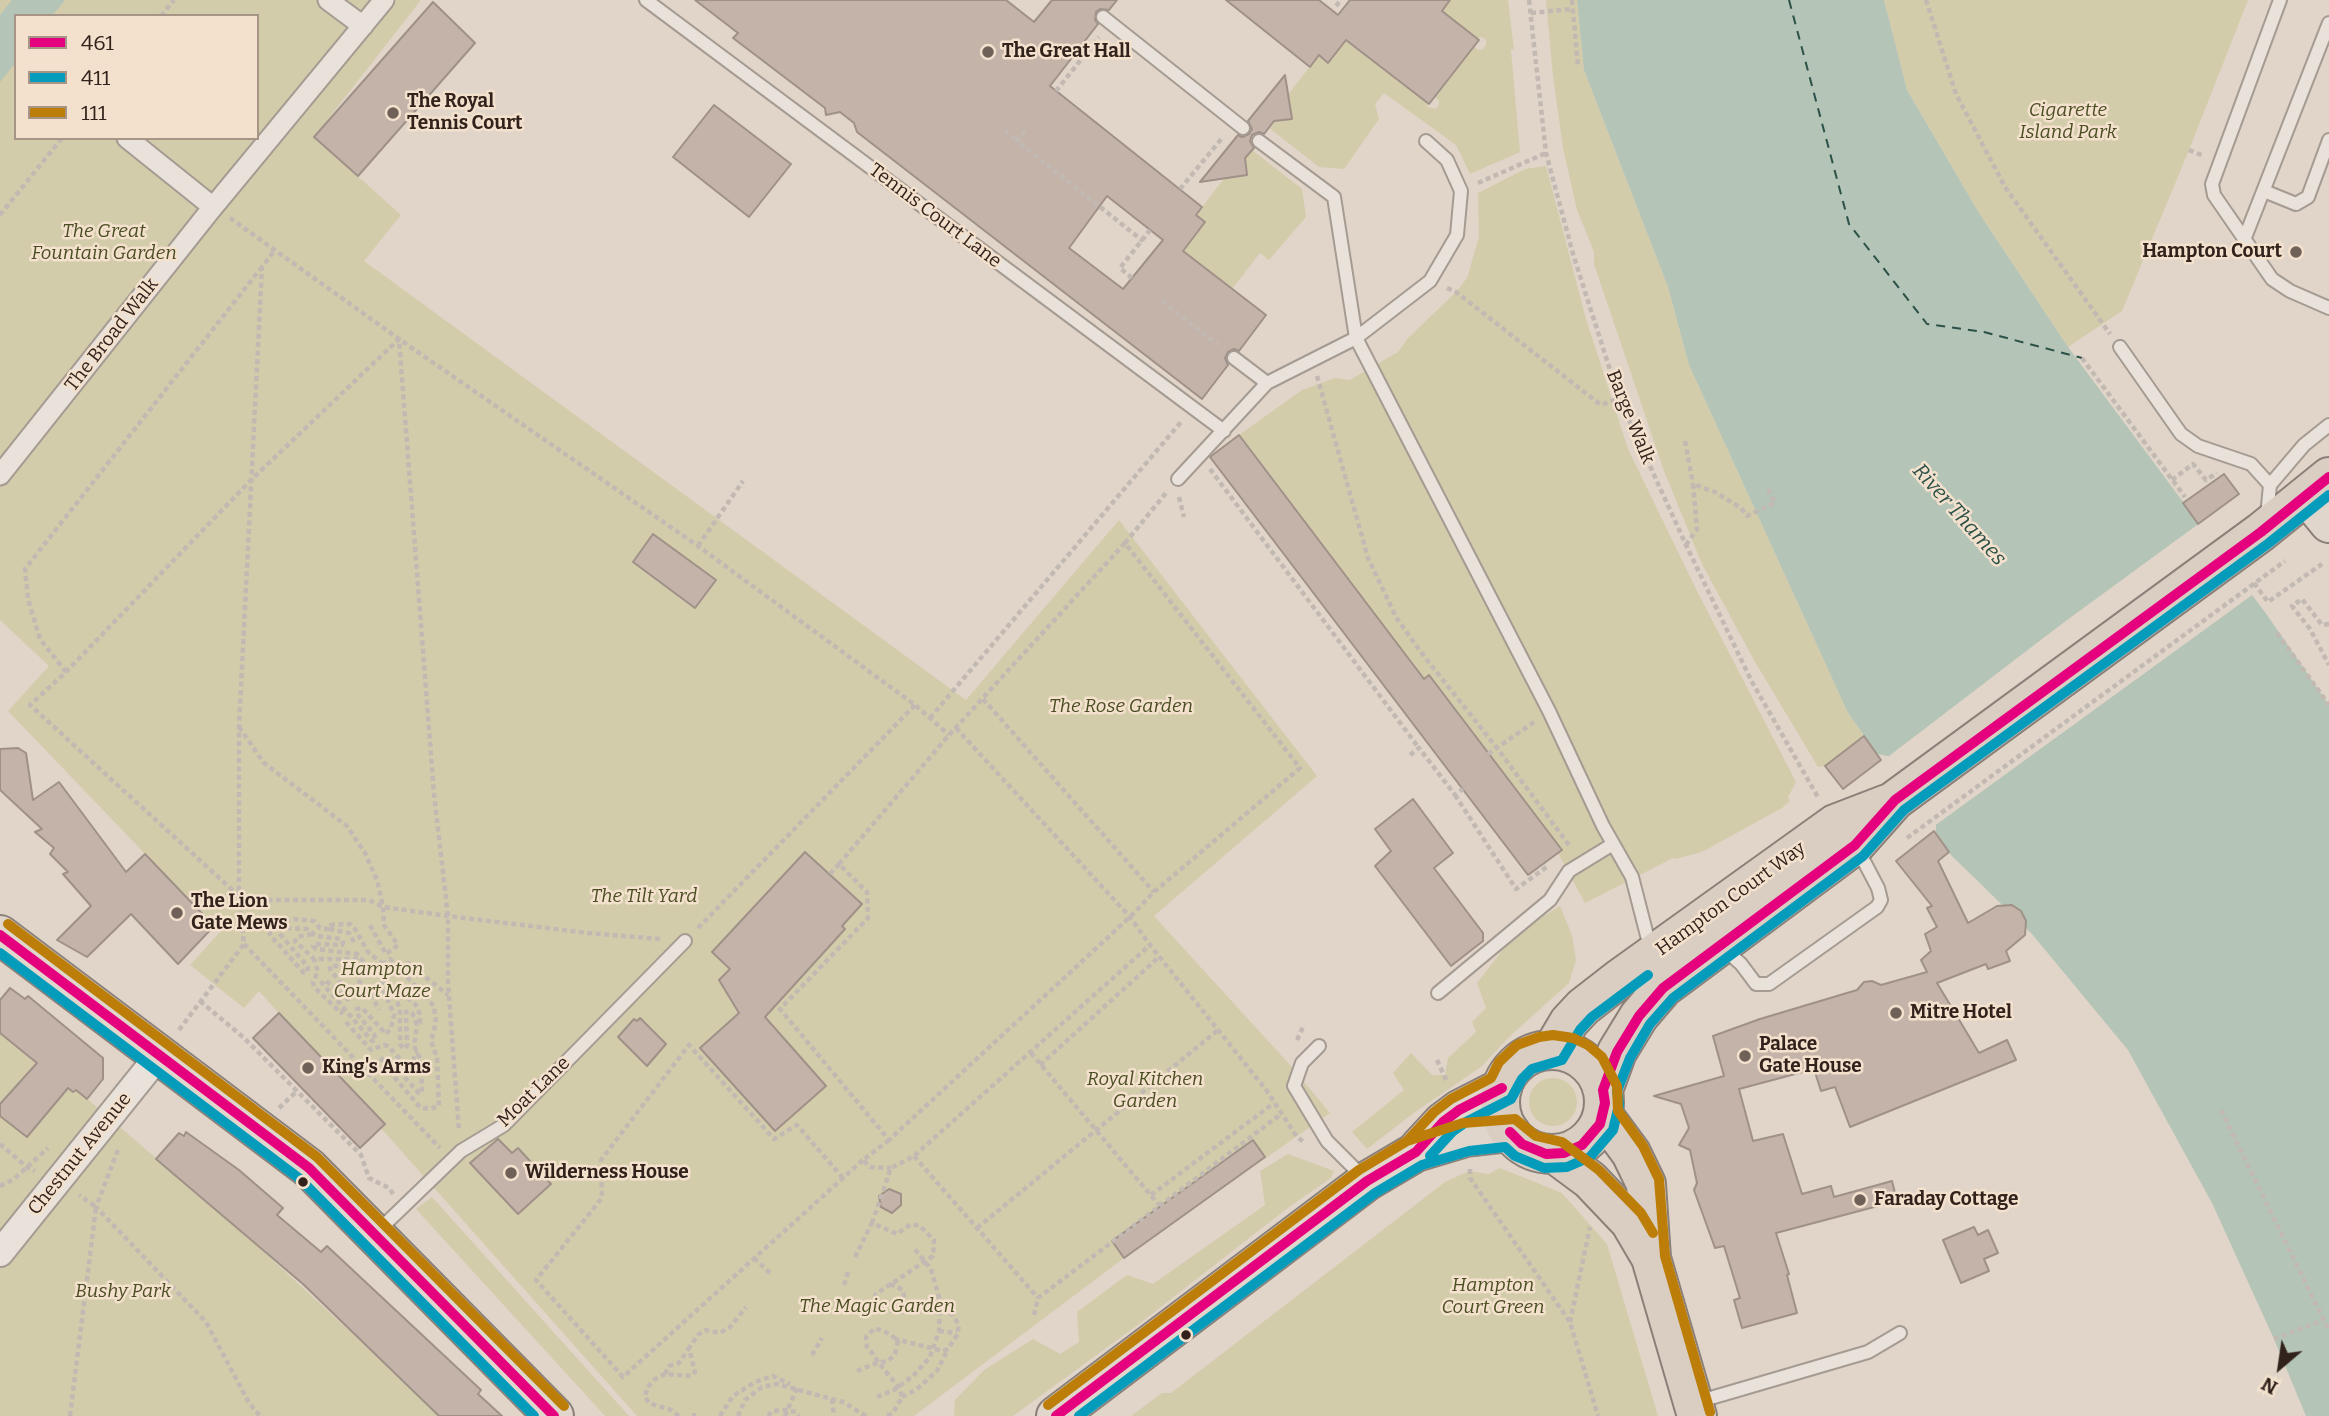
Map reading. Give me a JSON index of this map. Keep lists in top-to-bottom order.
{
  "streets": {
    "highway": ["Hampton Court Way"],
    "street": ["The Broad Walk", "Chestnut Avenue"],
    "lane": ["Tennis Court Lane", "Moat Lane"],
    "path": ["Barge Walk"]
  },
  "water": ["River Thames"],
  "parks": [
    "Cigarette Island Park",
    "The Great Fountain Garden",
    "The Rose Garden",
    "The Tilt Yard",
    "Hampton Court Maze",
    "Royal Kitchen Garden",
    "Hampton Court Green",
    "Bushy Park",
    "The Magic Garden"
  ],
  "places": [
    "The Great Hall",
    "The Royal Tennis Court",
    "Hampton Court",
    "The Lion Gate Mews",
    "Mitre Hotel",
    "Palace Gate House",
    "King's Arms",
    "Wilderness House",
    "Faraday Cottage"
  ],
  "lines": ["transit line 461", "transit line 411", "transit line 111"],
  "legend": ["461", "411", "111"],
  "north": "bottom left"
}
